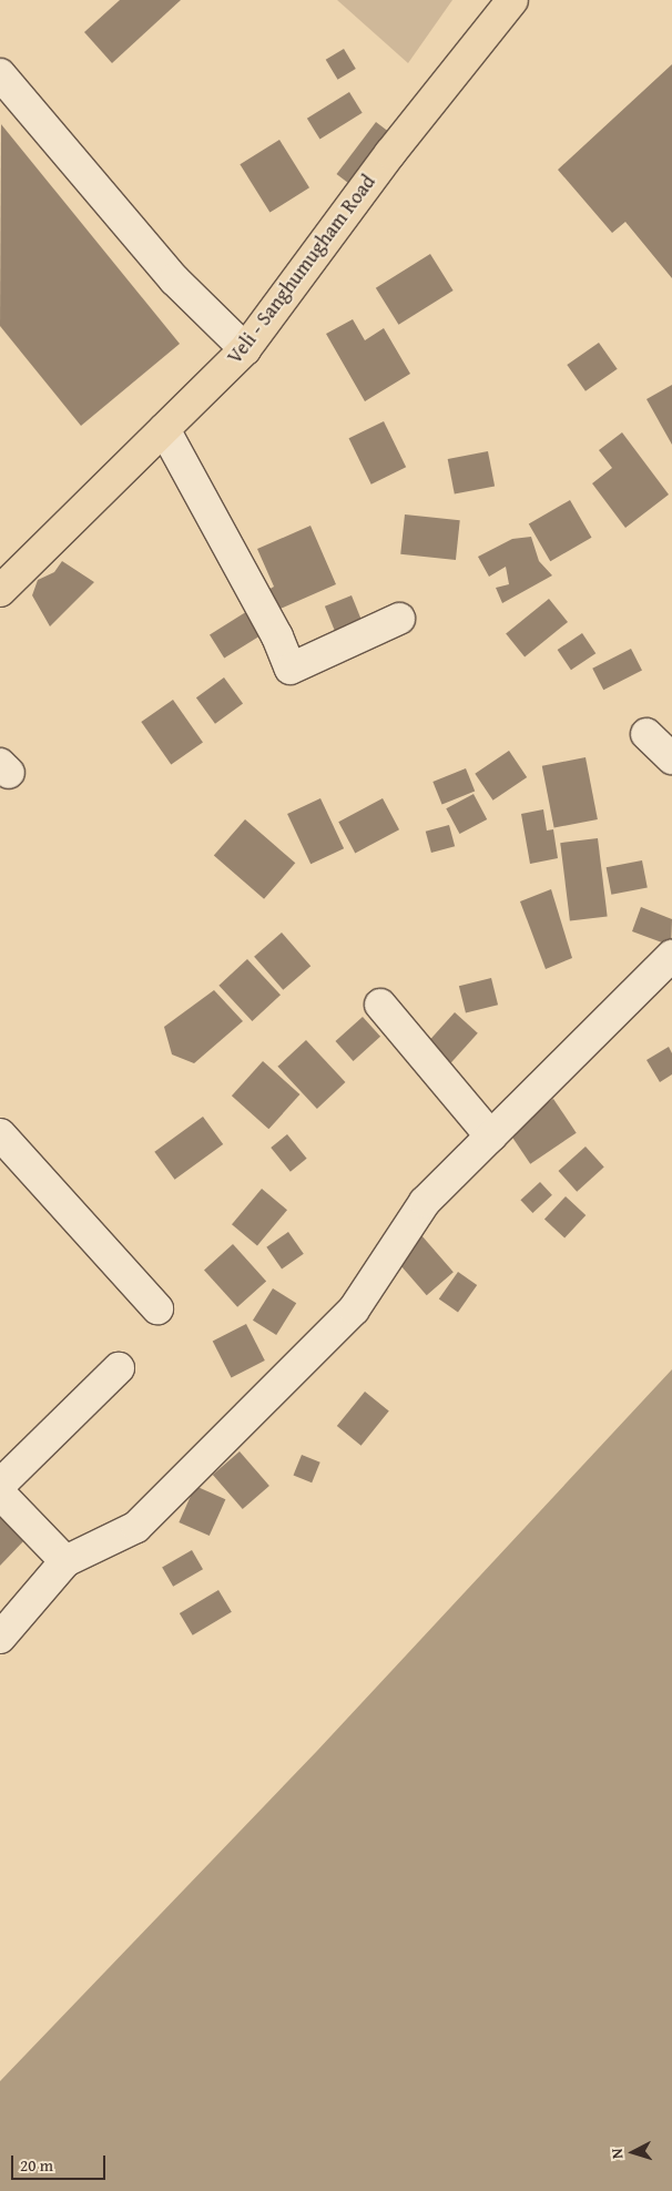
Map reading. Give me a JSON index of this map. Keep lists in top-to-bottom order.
{
  "streets": {
    "main road": ["Veli - Sanghumugham Road"]
  },
  "scale_bar": "20 m",
  "north": "left"
}
